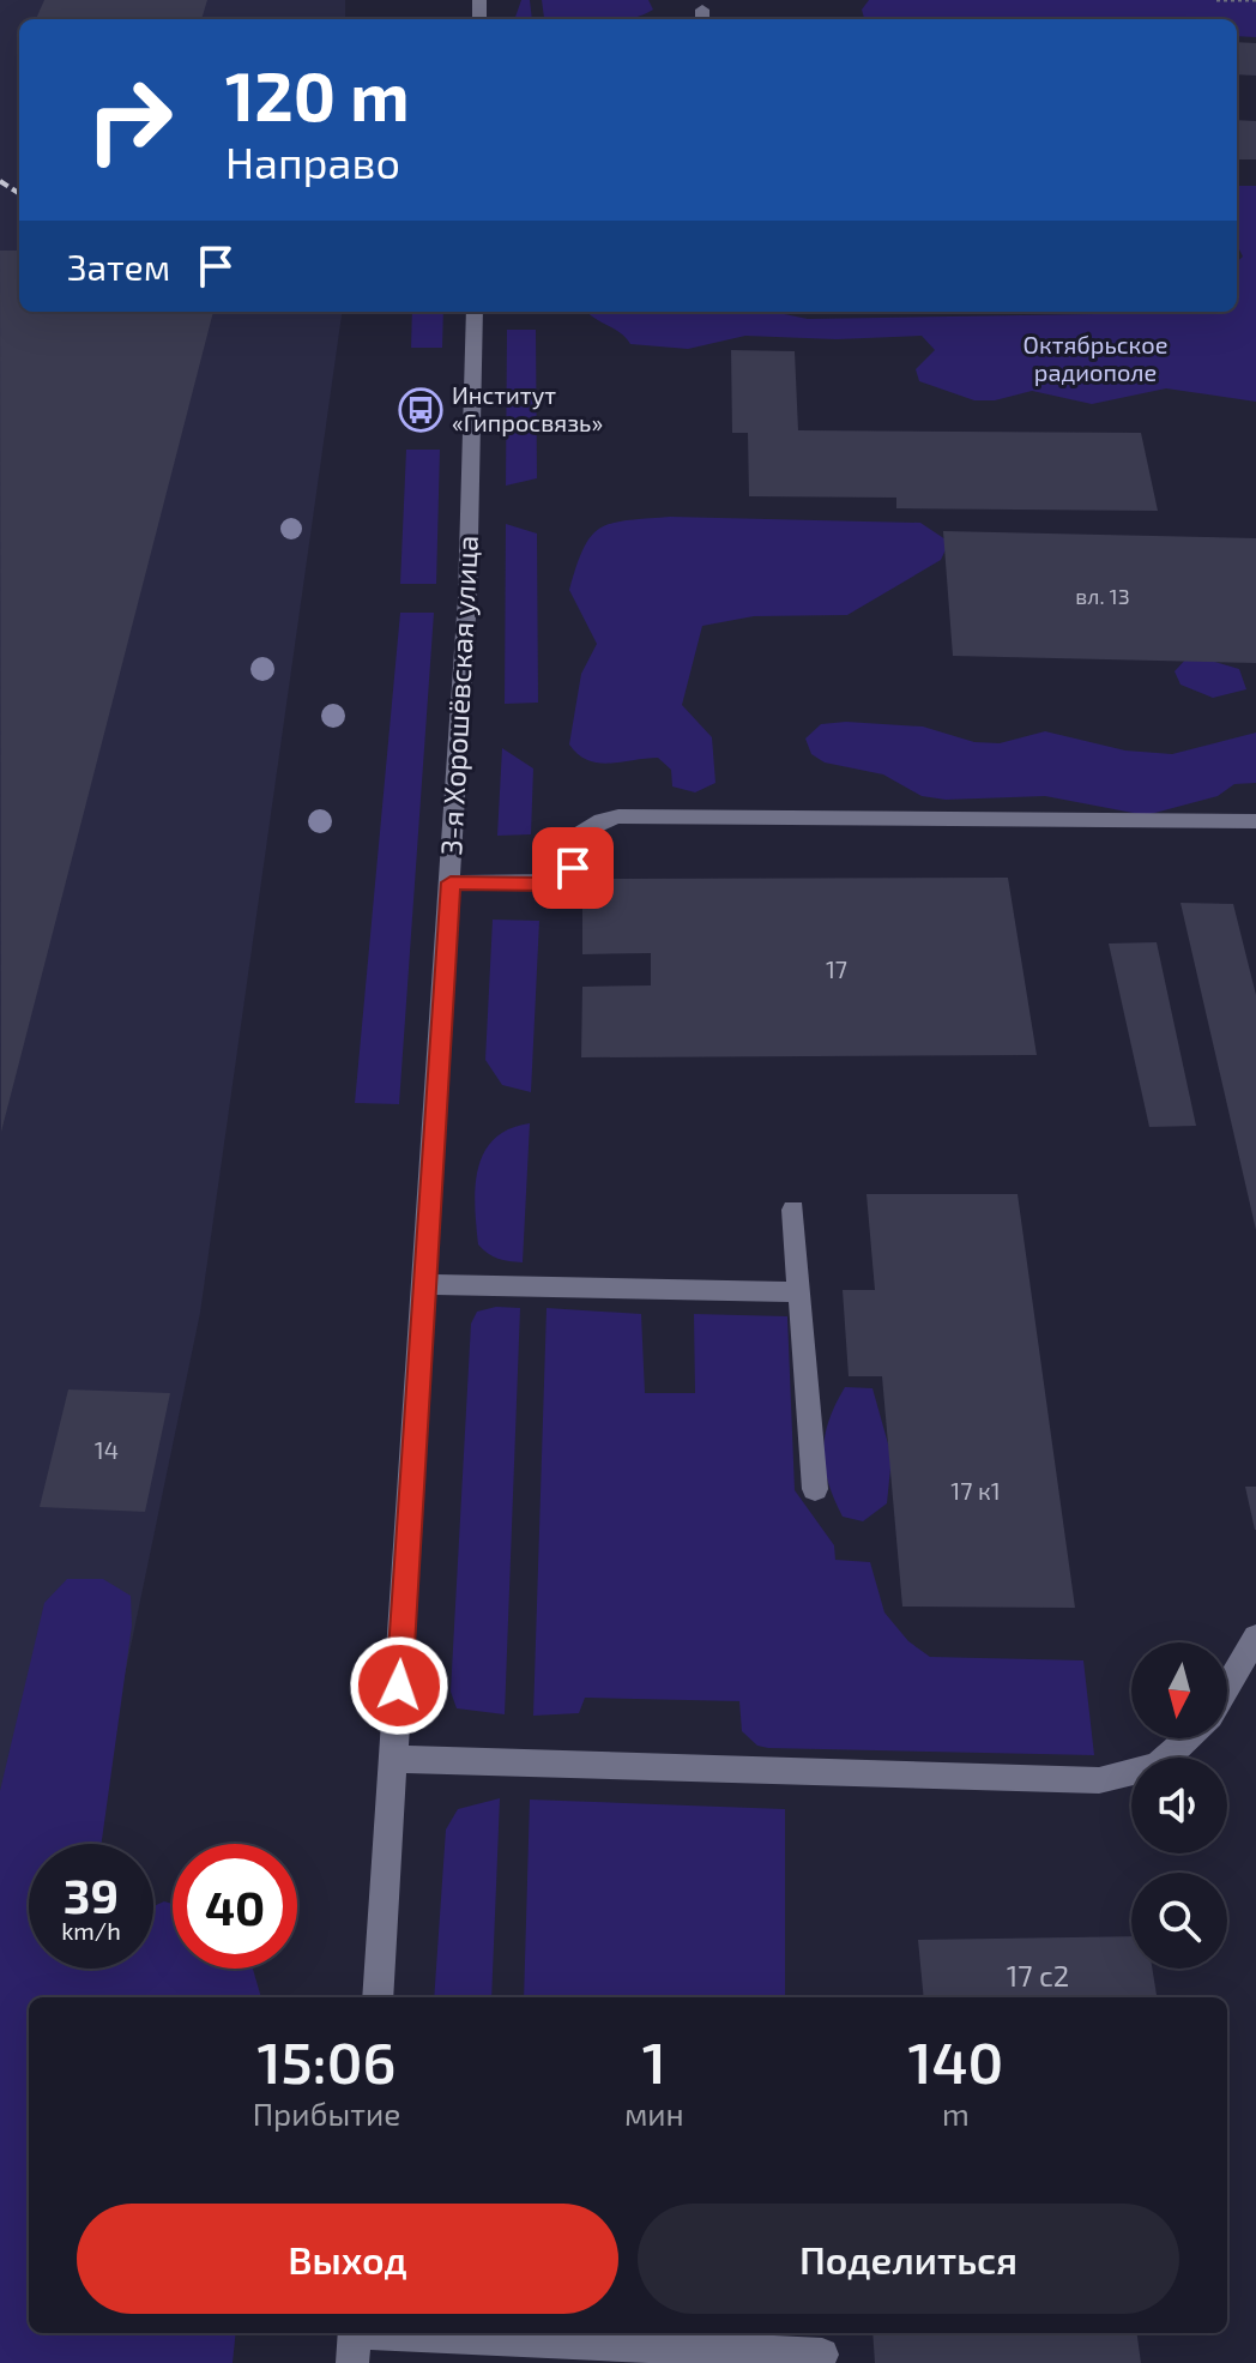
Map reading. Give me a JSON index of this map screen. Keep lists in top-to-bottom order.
{
  "streets": {
    "street": ["3-я Хорошёвская улица"]
  },
  "parks": ["Октябрьское радиополе"],
  "places": {
    "bus stop": ["Институт «Гипросвязь»"]
  },
  "house_numbers": [
    "вл. 13",
    "17",
    "14",
    "17 к1",
    "17 с2"
  ],
  "north": "bottom",
  "page": {
    "turn": ["120 m", "Направо"],
    "then": "Затем",
    "speed": "39 km/h",
    "limit": "40",
    "eta": [
      "15:06",
      "Прибытие",
      "1",
      "мин",
      "140",
      "m"
    ],
    "buttons": ["Выход", "Поделиться"]
  }
}
